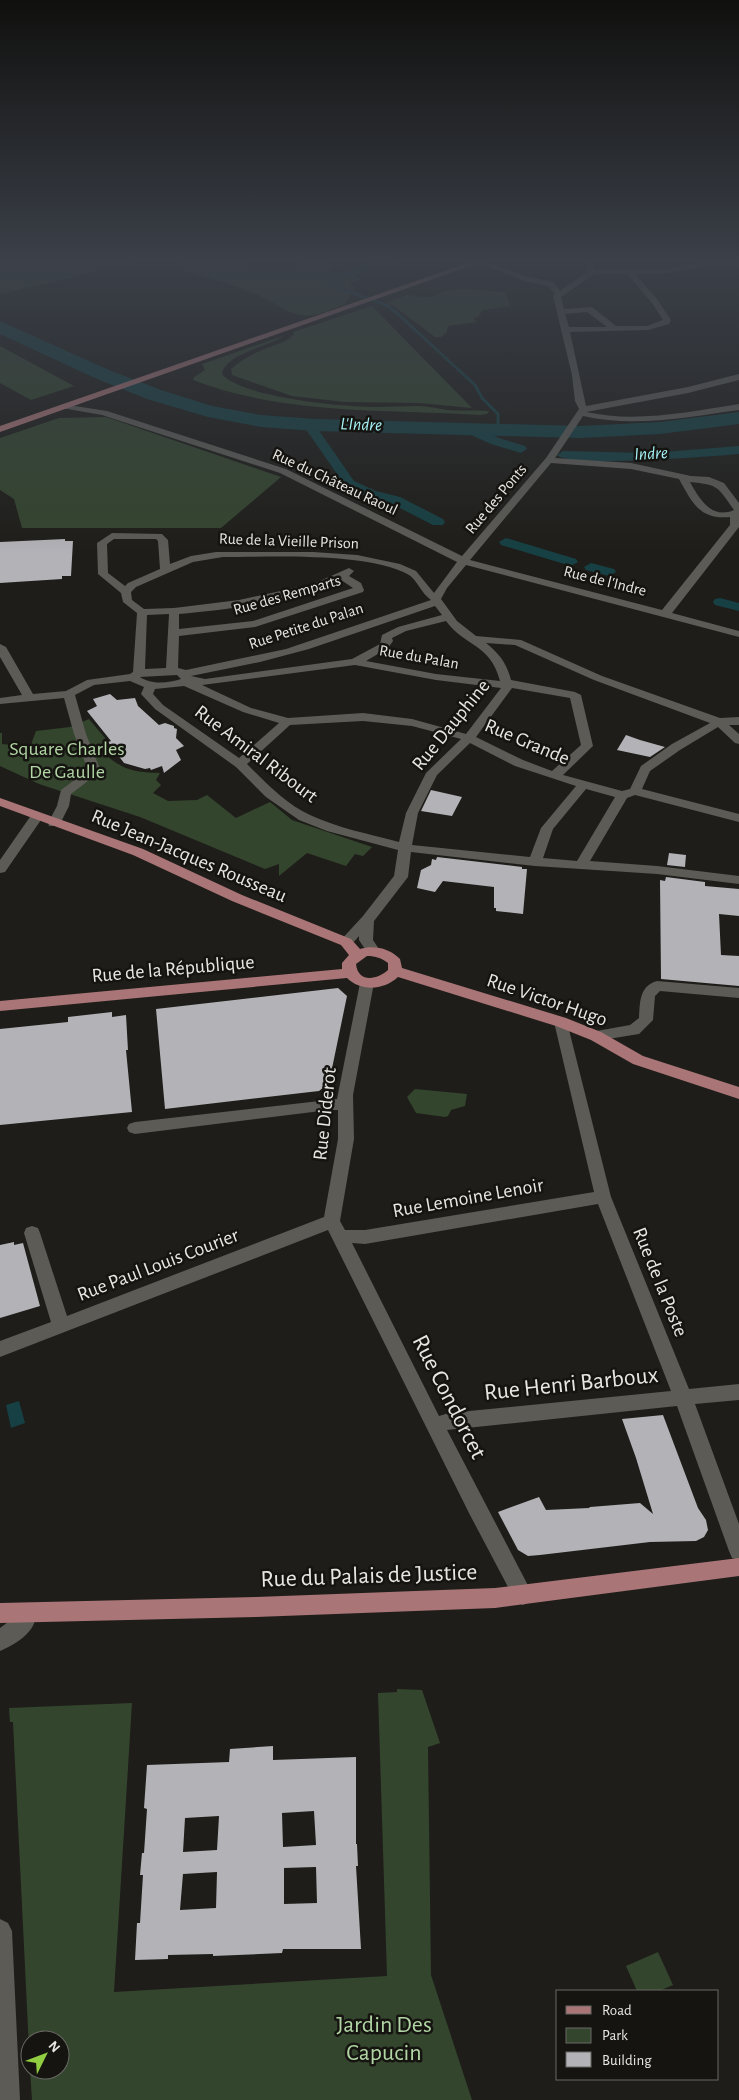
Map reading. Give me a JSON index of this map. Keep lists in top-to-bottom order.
{
  "streets": {
    "main road": [
      "Rue Jean-Jacques Rousseau",
      "Rue de la République",
      "Rue Victor Hugo",
      "Rue du Palais de Justice"
    ],
    "street": [
      "Rue du Château Raoul",
      "Rue des Ponts",
      "Rue de la Vieille Prison",
      "Rue de l'Indre",
      "Rue des Remparts",
      "Rue Petite du Palan",
      "Rue du Palan",
      "Rue Dauphine",
      "Rue Grande",
      "Rue Amiral Ribourt",
      "Rue Diderot",
      "Rue Lemoine Lenoir",
      "Rue Paul Louis Courier",
      "Rue de la Poste",
      "Rue Henri Barboux",
      "Rue Condorcet"
    ]
  },
  "crossings": [
    ["Rue du Château Raoul", "Rue des Ponts"],
    ["Rue du Château Raoul", "Rue de l'Indre"],
    ["Rue des Ponts", "Rue de la Vieille Prison"],
    ["Rue des Ponts", "Rue de l'Indre"],
    ["Rue des Ponts", "Rue Petite du Palan"],
    ["Rue de la Vieille Prison", "Rue Petite du Palan"],
    ["Rue de la Vieille Prison", "Rue du Palan"],
    ["Rue de la Vieille Prison", "Rue Dauphine"],
    ["Rue Petite du Palan", "Rue Grande"],
    ["Rue du Palan", "Rue Dauphine"],
    ["Rue Dauphine", "Rue Grande"],
    ["Rue Dauphine", "Rue Amiral Ribourt"],
    ["Rue Dauphine", "Rue Jean-Jacques Rousseau"],
    ["Rue Jean-Jacques Rousseau", "Rue de la République"],
    ["Rue Jean-Jacques Rousseau", "Rue Victor Hugo"],
    ["Rue Jean-Jacques Rousseau", "Rue Diderot"],
    ["Rue de la République", "Rue Victor Hugo"],
    ["Rue de la République", "Rue Diderot"],
    ["Rue Victor Hugo", "Rue Diderot"],
    ["Rue Victor Hugo", "Rue de la Poste"],
    ["Rue Diderot", "Rue Lemoine Lenoir"],
    ["Rue Diderot", "Rue Paul Louis Courier"],
    ["Rue Diderot", "Rue Condorcet"],
    ["Rue Lemoine Lenoir", "Rue Paul Louis Courier"],
    ["Rue Lemoine Lenoir", "Rue de la Poste"],
    ["Rue Lemoine Lenoir", "Rue Condorcet"],
    ["Rue Paul Louis Courier", "Rue Condorcet"],
    ["Rue de la Poste", "Rue Henri Barboux"],
    ["Rue Henri Barboux", "Rue Condorcet"],
    ["Rue Condorcet", "Rue du Palais de Justice"]
  ],
  "water": ["L'Indre", "Indre"],
  "parks": ["Square Charles De Gaulle", "Jardin Des Capucin"],
  "legend": ["Road", "Park", "Building"],
  "north": "top right"
}
